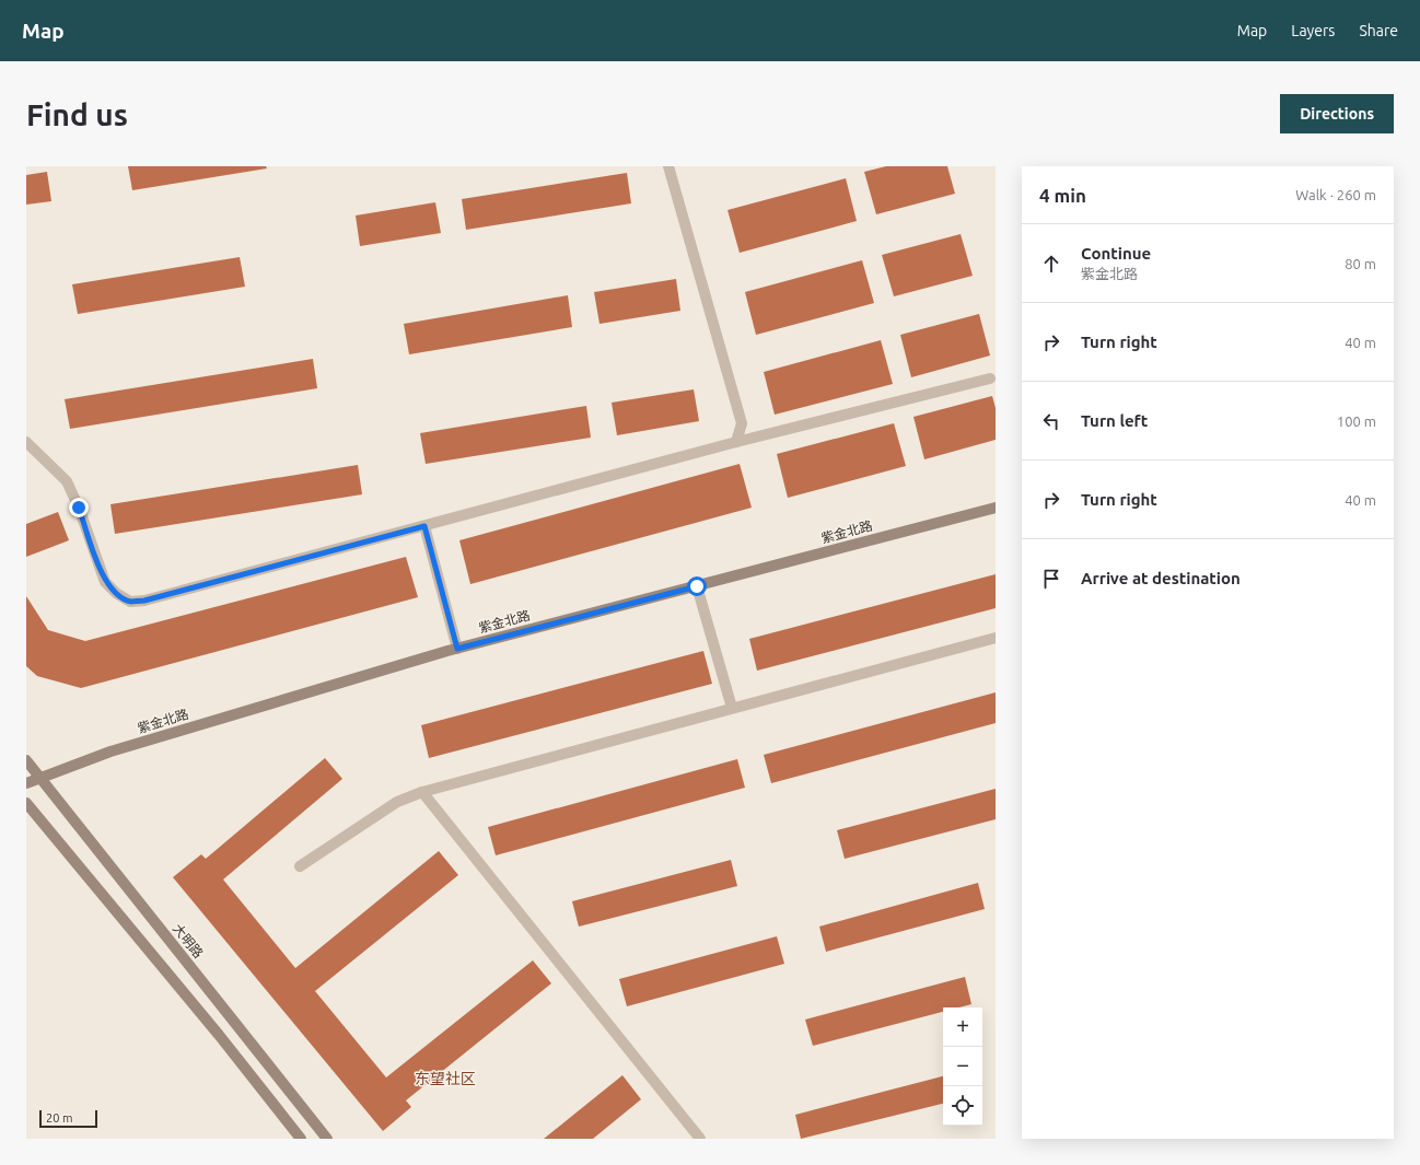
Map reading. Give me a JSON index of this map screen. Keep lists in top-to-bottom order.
{
  "streets": {
    "street": ["紫金北路", "大明路"]
  },
  "crossings": [
    ["紫金北路", "大明路"]
  ],
  "districts": ["东望社区"],
  "scale_bar": "20 m",
  "page": {
    "header": "Map",
    "nav": ["Map", "Layers", "Share"],
    "buttons": "Directions",
    "title": "Find us",
    "heading": ["4 min", "Walk · 260 m"],
    "list": [
      ["Continue", "紫金北路", "80 m"],
      ["Turn right", "40 m"],
      ["Turn left", "100 m"],
      ["Turn right", "40 m"],
      "Arrive at destination"
    ],
    "map_buttons": ["+", "−"],
    "scale": "20 m"
  }
}
